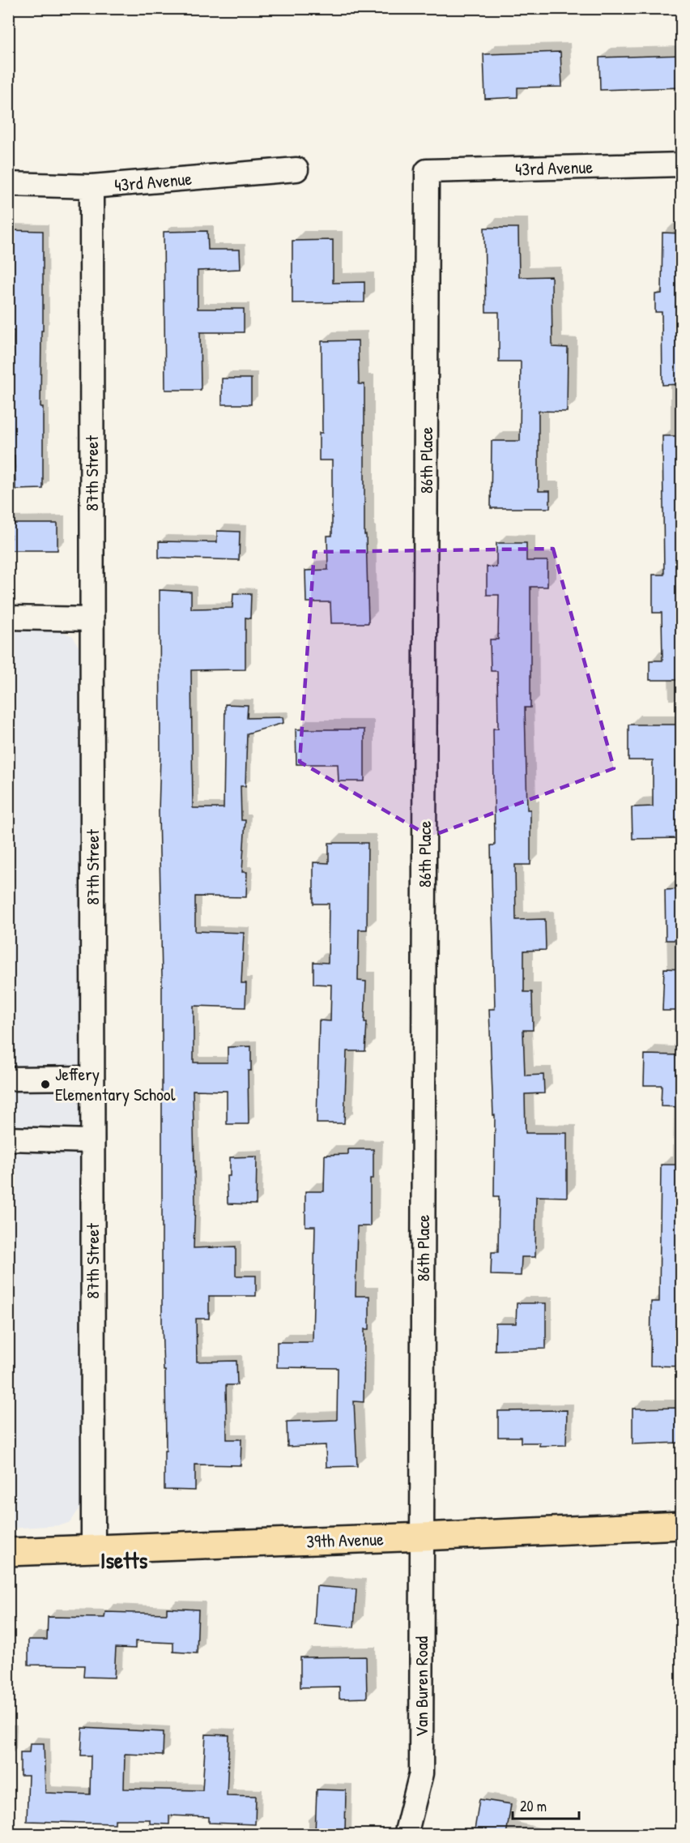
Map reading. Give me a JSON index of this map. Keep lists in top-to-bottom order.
{
  "streets": {
    "main road": ["39th Avenue"],
    "street": [
      "43rd Avenue",
      "86th Place",
      "87th Street",
      "Van Buren Road"
    ]
  },
  "crossings": [
    ["43rd Avenue", "86th Place"],
    ["43rd Avenue", "87th Street"],
    ["86th Place", "39th Avenue"],
    ["86th Place", "Van Buren Road"],
    ["87th Street", "39th Avenue"],
    ["39th Avenue", "Van Buren Road"]
  ],
  "districts": ["Isetts"],
  "places": ["Jeffery Elementary School"],
  "scale_bar": "20 m"
}
